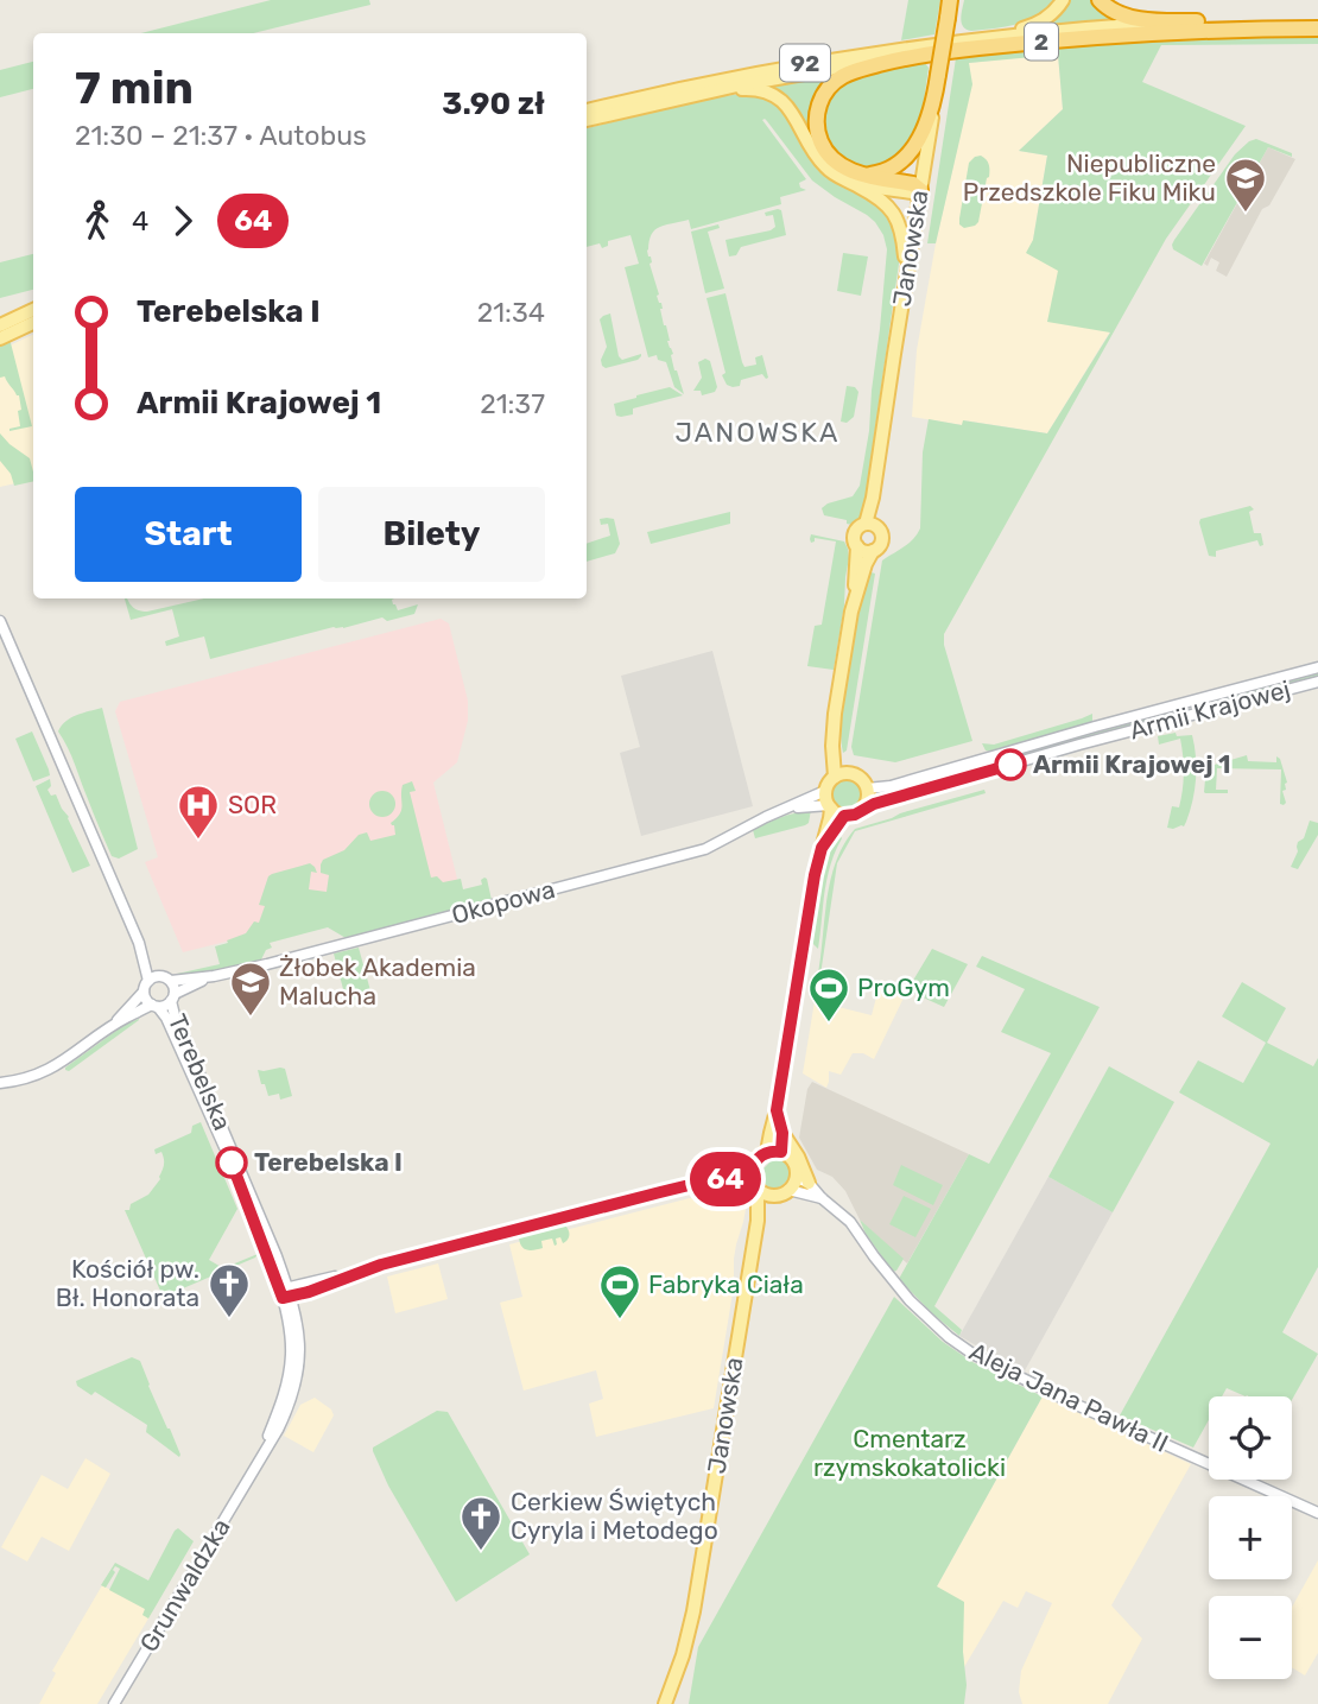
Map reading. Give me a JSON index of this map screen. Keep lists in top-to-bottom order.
{
  "streets": {
    "highway": ["2", "Janowska"],
    "main road": ["92"],
    "street": [
      "Armii Krajowej",
      "Okopowa",
      "Terebelska",
      "Aleja Jana Pawła II",
      "Grunwaldzka"
    ]
  },
  "crossings": [
    ["2", "92"],
    ["Janowska", "Aleja Jana Pawła II"],
    ["Armii Krajowej", "Okopowa"],
    ["Okopowa", "Terebelska"],
    ["Terebelska", "Grunwaldzka"]
  ],
  "districts": ["JANOWSKA"],
  "parks": ["Cmentarz rzymskokatolicki"],
  "places": {
    "school or university": ["Niepubliczne Przedszkole Fiku Miku", "Żłobek Akademia Malucha"],
    "other": ["Armii Krajowej 1", "Terebelska I"],
    "hospital": ["SOR"],
    "sports": ["ProGym", "Fabryka Ciała"],
    "church": ["Kościół pw. Bł. Honorata", "Cerkiew Świętych Cyryla i Metodego"]
  },
  "lines": ["bus line 64"],
  "page": {
    "on_map": "64",
    "heading": ["7 min", "21:30 – 21:37 · Autobus", "3.90 zł"],
    "legs": ["4", "64"],
    "list": [
      {
        "name": "Terebelska I",
        "value": "21:34"
      },
      {
        "name": "Armii Krajowej 1",
        "value": "21:37"
      }
    ],
    "buttons": ["Start", "Bilety"],
    "map_buttons": ["+", "−"]
  }
}
